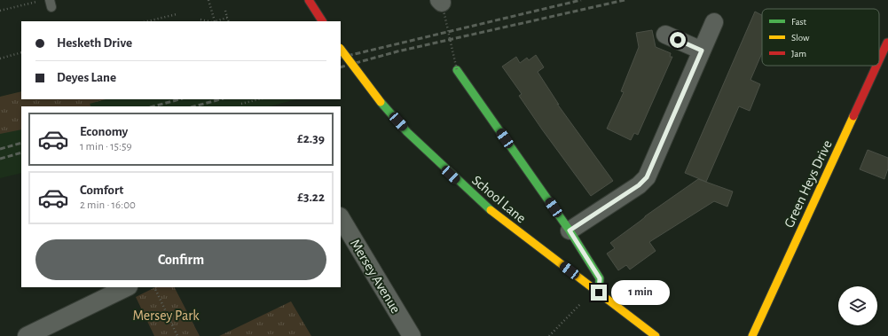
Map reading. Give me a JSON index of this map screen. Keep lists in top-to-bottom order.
{
  "streets": {
    "street": ["Green Heys Drive", "School Lane", "Mersey Avenue"]
  },
  "parks": ["Mersey Park"],
  "legend": ["Fast", "Slow", "Jam"],
  "page": {
    "banner": ["Hesketh Drive", "Deyes Lane"],
    "list": [
      {
        "name": "Economy",
        "note": "1 min · 15:59",
        "value": "£2.39"
      },
      {
        "name": "Comfort",
        "note": "2 min · 16:00",
        "value": "£3.22"
      }
    ],
    "buttons": "Confirm",
    "bubble": "1 min"
  }
}
